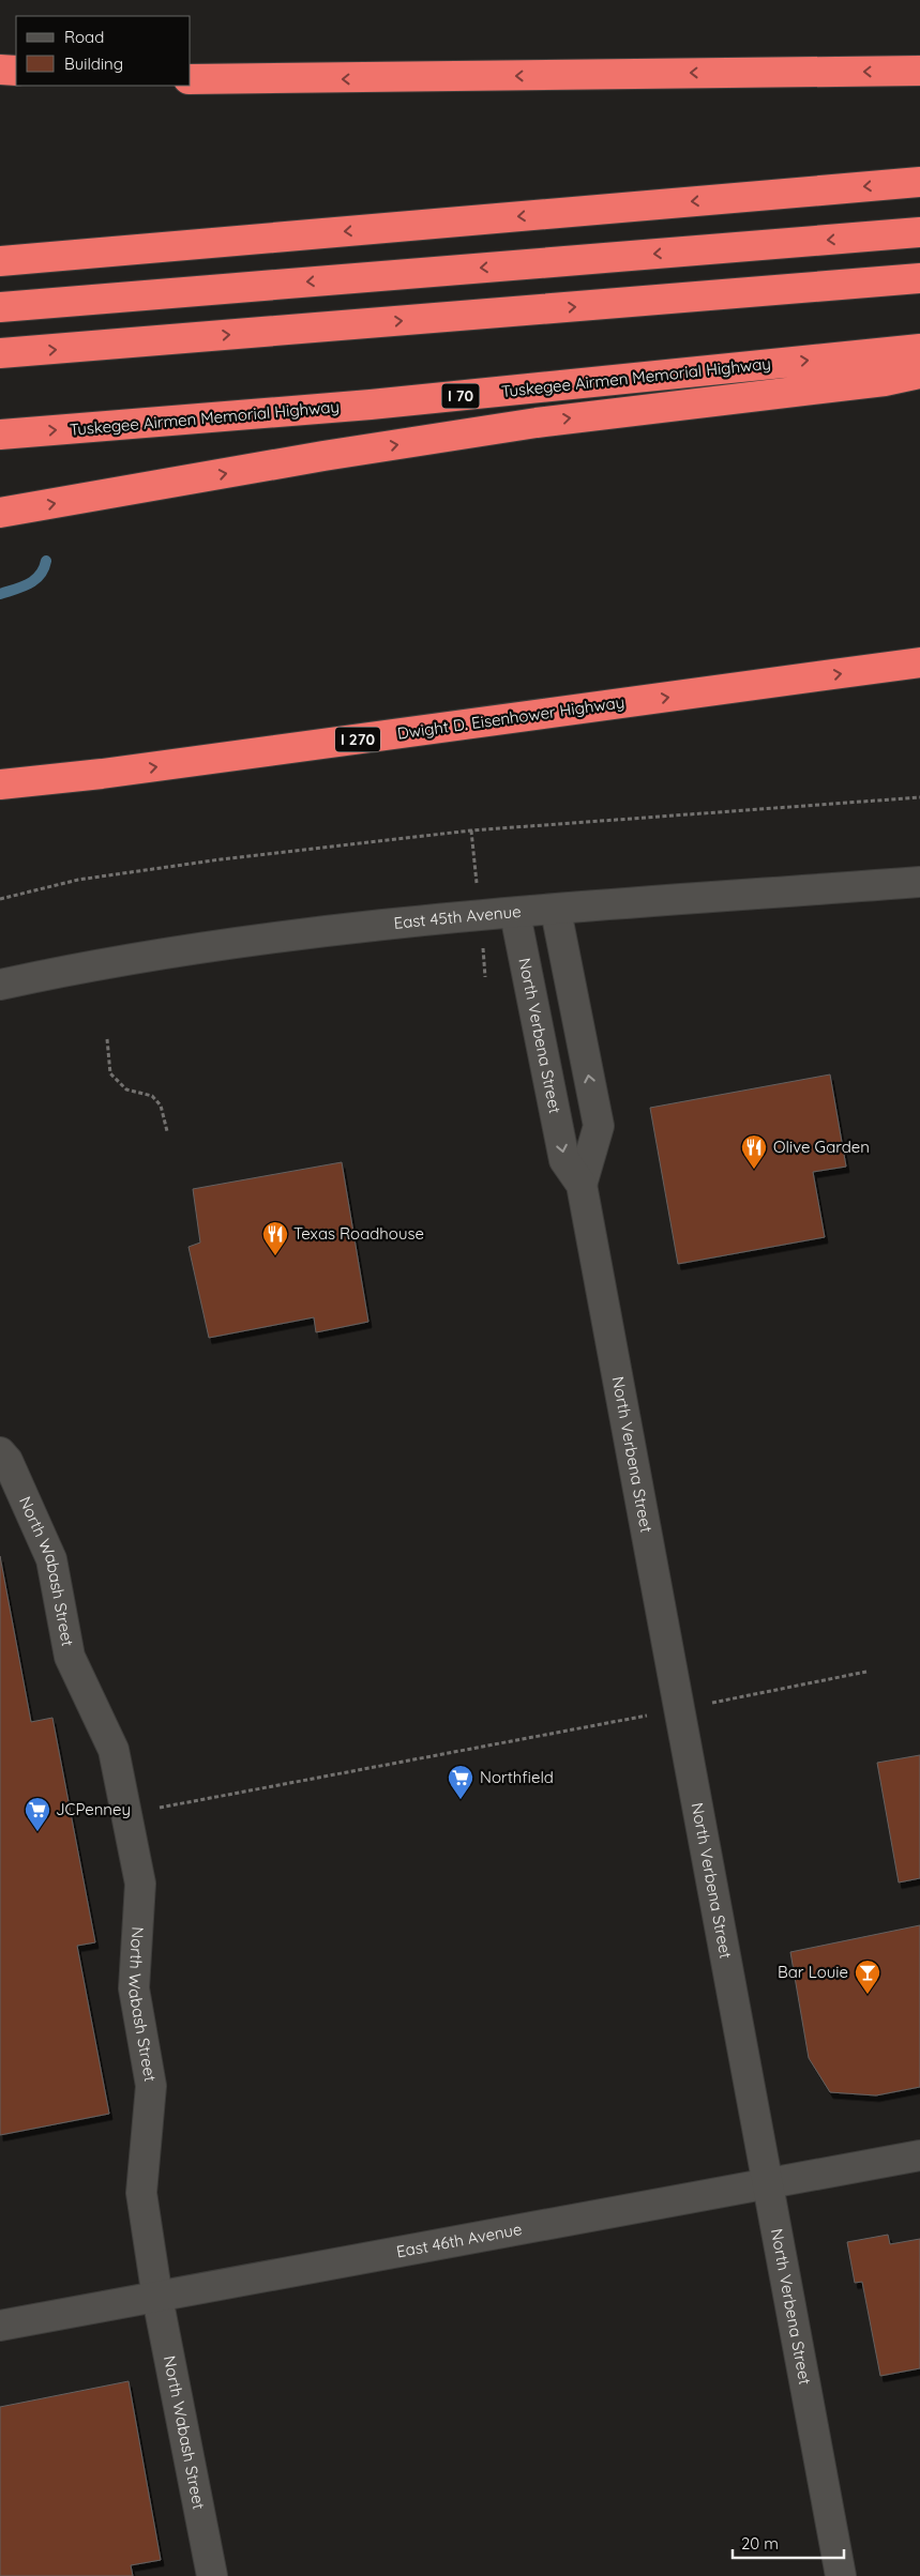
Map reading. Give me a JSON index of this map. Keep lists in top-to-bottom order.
{
  "streets": {
    "highway": [
      "Tuskegee Airmen Memorial Highway",
      "I 70",
      "Dwight D. Eisenhower Highway",
      "I 270"
    ],
    "street": [
      "East 45th Avenue",
      "North Verbena Street",
      "North Wabash Street",
      "East 46th Avenue"
    ]
  },
  "crossings": [
    ["East 45th Avenue", "North Verbena Street"],
    ["North Verbena Street", "East 46th Avenue"],
    ["North Wabash Street", "East 46th Avenue"]
  ],
  "one_way": ["Dwight D. Eisenhower Highway"],
  "places": {
    "restaurant": ["Olive Garden", "Texas Roadhouse"],
    "supermarket": ["Northfield", "JCPenney"],
    "bar": ["Bar Louie"]
  },
  "legend": ["Road", "Building"],
  "scale_bar": "20 m"
}
